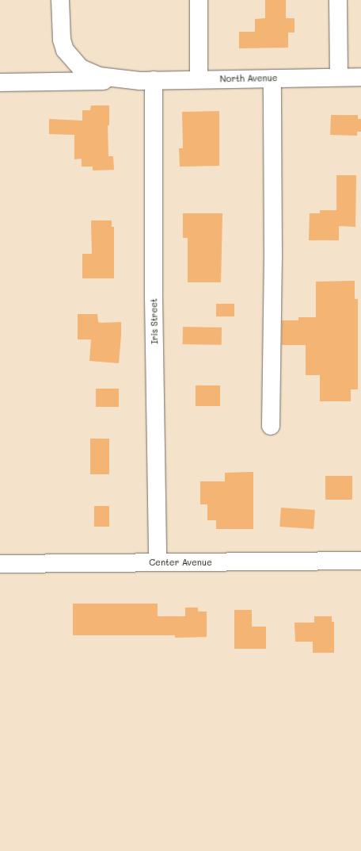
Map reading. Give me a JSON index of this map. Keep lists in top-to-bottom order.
{
  "streets": {
    "street": ["North Avenue", "Iris Street", "Center Avenue"]
  },
  "crossings": [
    ["North Avenue", "Iris Street"],
    ["Iris Street", "Center Avenue"]
  ]
}
